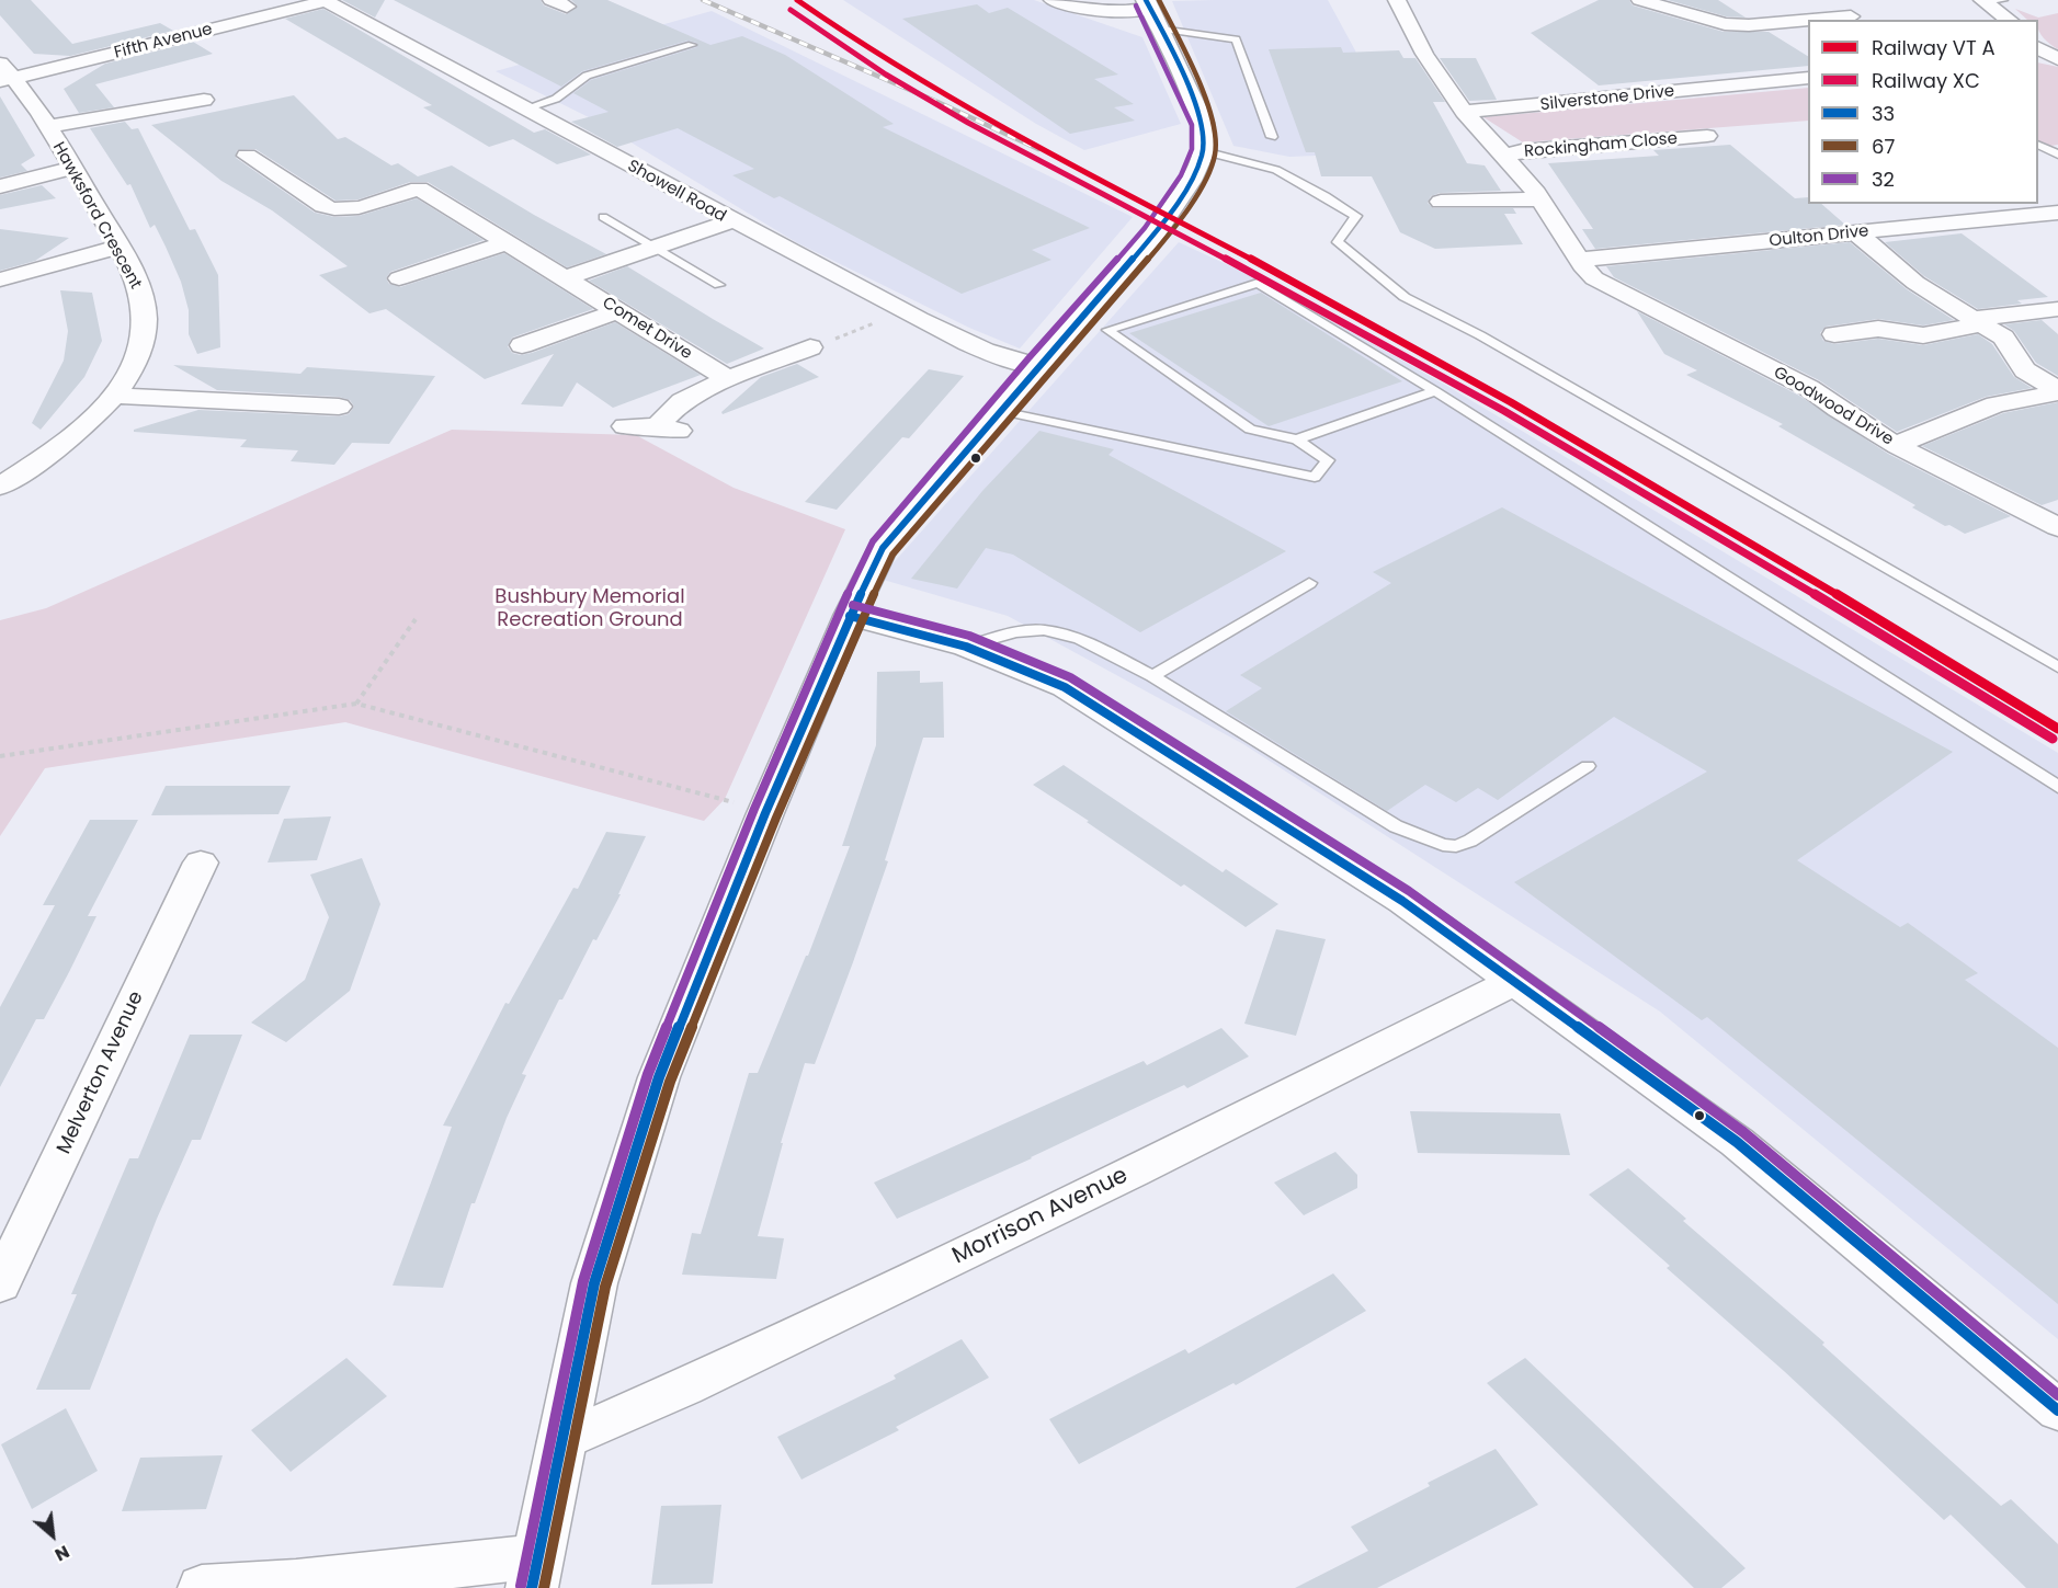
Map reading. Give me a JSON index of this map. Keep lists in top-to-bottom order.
{
  "streets": {
    "street": [
      "Fifth Avenue",
      "Silverstone Drive",
      "Rockingham Close",
      "Showell Road",
      "Hawksford Crescent",
      "Oulton Drive",
      "Comet Drive",
      "Goodwood Drive",
      "Melverton Avenue",
      "Morrison Avenue"
    ]
  },
  "crossings": [
    ["Fifth Avenue", "Showell Road"],
    ["Fifth Avenue", "Hawksford Crescent"],
    ["Rockingham Close", "Oulton Drive"],
    ["Rockingham Close", "Goodwood Drive"],
    ["Showell Road", "Comet Drive"],
    ["Oulton Drive", "Goodwood Drive"]
  ],
  "parks": ["Bushbury Memorial Recreation Ground"],
  "lines": [
    "transit line 33",
    "transit line 67",
    "transit line 32",
    "rail line XC"
  ],
  "legend": [
    "Railway VT A",
    "Railway XC",
    "33",
    "67",
    "32"
  ],
  "north": "bottom right"
}
